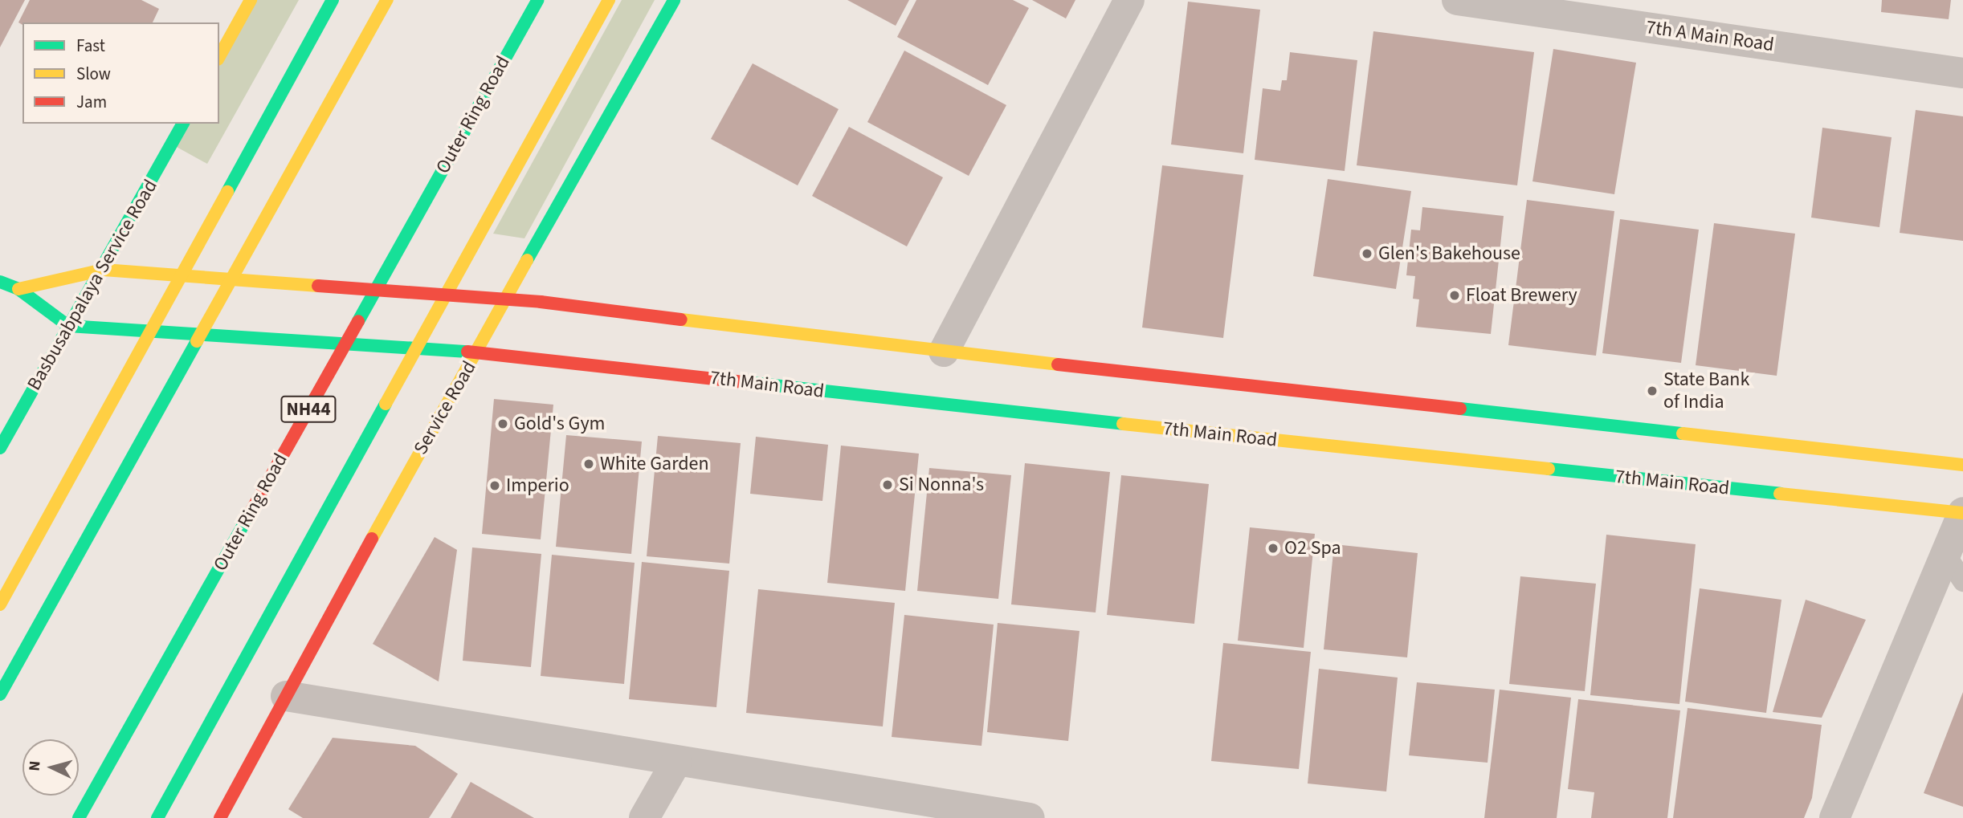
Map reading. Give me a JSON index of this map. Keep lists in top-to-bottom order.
{
  "streets": {
    "main road": [
      "Outer Ring Road",
      "Basbusabpalaya Service Road",
      "7th Main Road",
      "Service Road",
      "NH44"
    ],
    "street": ["7th A Main Road"]
  },
  "crossings": [
    ["Basbusabpalaya Service Road", "7th Main Road"],
    ["7th Main Road", "Service Road"]
  ],
  "places": [
    "Glen's Bakehouse",
    "Float Brewery",
    "State Bank of India",
    "Gold's Gym",
    "White Garden",
    "Si Nonna's",
    "Imperio",
    "O2 Spa"
  ],
  "legend": ["Fast", "Slow", "Jam"],
  "north": "left"
}
